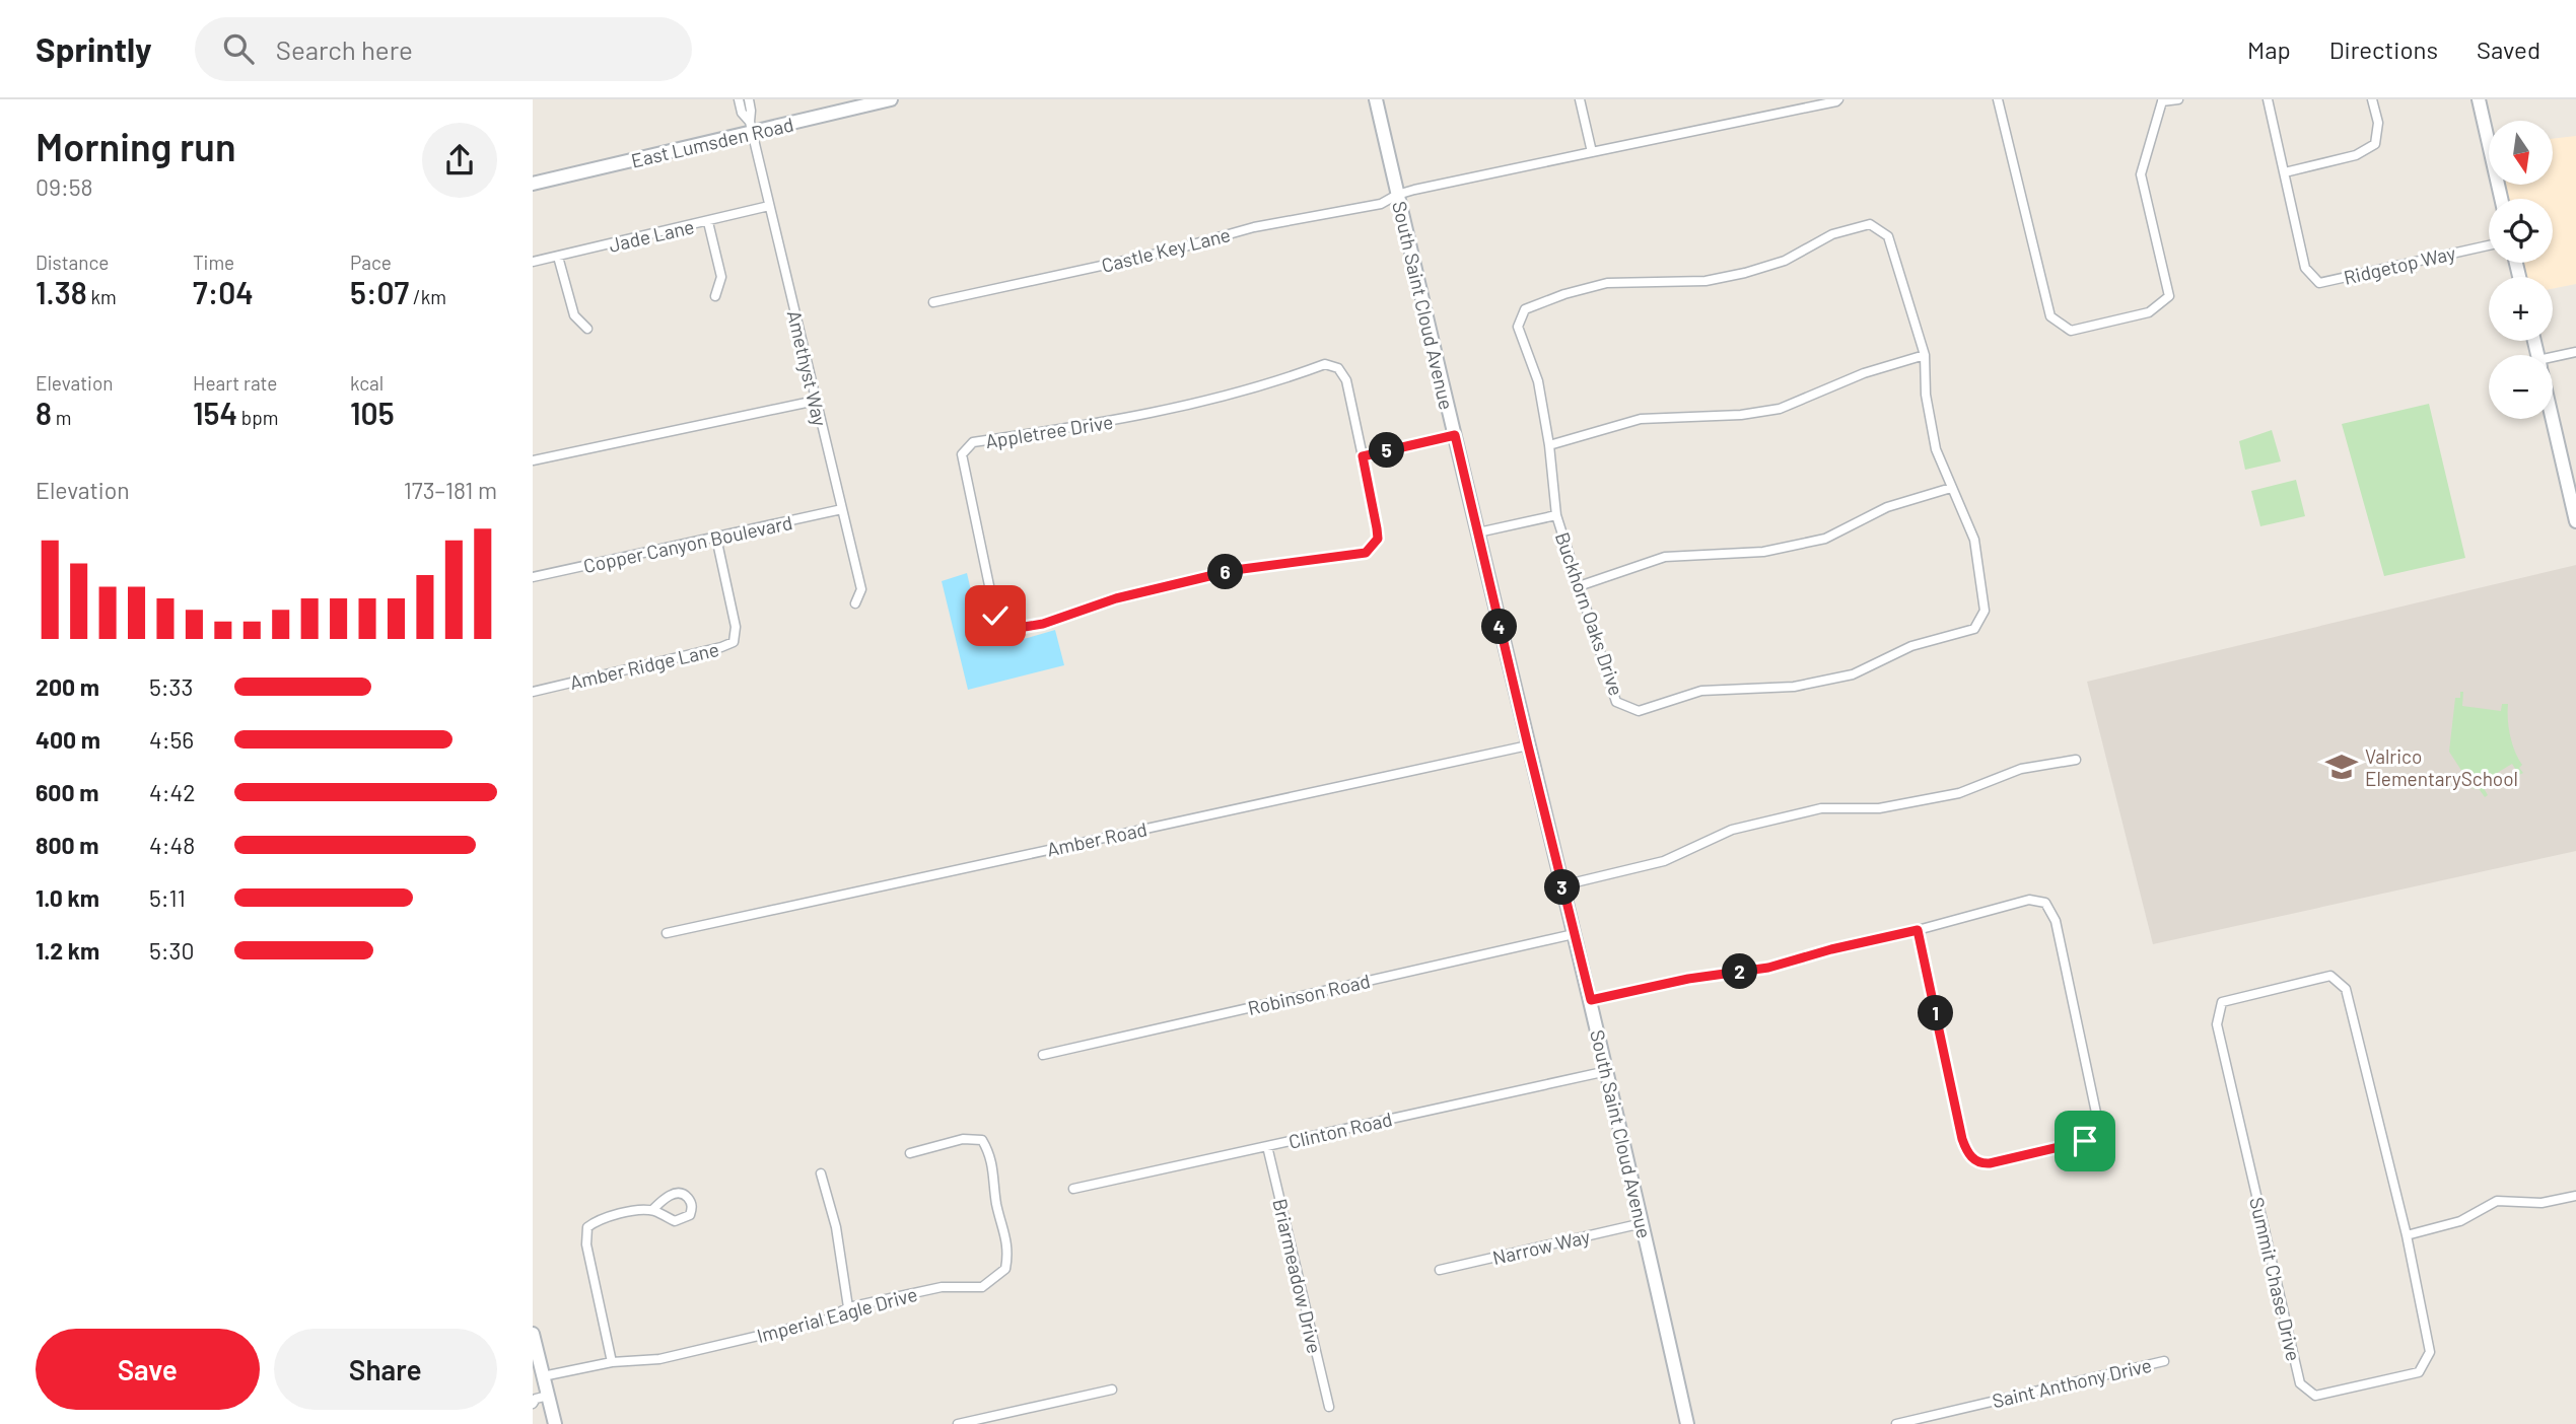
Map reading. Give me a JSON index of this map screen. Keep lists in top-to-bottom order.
{
  "streets": {
    "street": [
      "East Lumsden Road",
      "Jade Lane",
      "Castle Key Lane",
      "Ridgetop Way",
      "South Saint Cloud Avenue",
      "Amethyst Way",
      "Appletree Drive",
      "Copper Canyon Boulevard",
      "Buckhorn Oaks Drive",
      "Amber Ridge Lane",
      "Amber Road",
      "Robinson Road",
      "Clinton Road",
      "Narrow Way",
      "Briarmeadow Drive",
      "Summit Chase Drive",
      "Imperial Eagle Drive",
      "Saint Anthony Drive"
    ]
  },
  "crossings": [
    ["East Lumsden Road", "Amethyst Way"],
    ["Jade Lane", "Amethyst Way"],
    ["Castle Key Lane", "South Saint Cloud Avenue"],
    ["South Saint Cloud Avenue", "Buckhorn Oaks Drive"],
    ["South Saint Cloud Avenue", "Amber Road"],
    ["South Saint Cloud Avenue", "Robinson Road"],
    ["South Saint Cloud Avenue", "Clinton Road"],
    ["South Saint Cloud Avenue", "Narrow Way"],
    ["Amethyst Way", "Copper Canyon Boulevard"],
    ["Copper Canyon Boulevard", "Amber Ridge Lane"],
    ["Clinton Road", "Briarmeadow Drive"]
  ],
  "places": {
    "school or university": ["Valrico ElementarySchool"]
  },
  "north": "bottom",
  "page": {
    "header": "Sprintly",
    "search": "Search here",
    "nav": ["Map", "Directions", "Saved"],
    "heading": ["Morning run", "09:58"],
    "map_buttons": ["+", "−"],
    "stats": [
      ["Distance", "1.38 km"],
      ["Time", "7:04"],
      ["Pace", "5:07 /km"],
      ["Elevation", "8 m"],
      ["Heart rate", "154 bpm"],
      ["kcal", "105"]
    ],
    "pins": [
      "5",
      "6",
      "4",
      "3",
      "2",
      "1"
    ],
    "chart": ["Elevation", "173–181 m"],
    "list": [
      {
        "name": "200 m",
        "note": "5:33"
      },
      {
        "name": "400 m",
        "note": "4:56"
      },
      {
        "name": "600 m",
        "note": "4:42"
      },
      {
        "name": "800 m",
        "note": "4:48"
      },
      {
        "name": "1.0 km",
        "note": "5:11"
      },
      {
        "name": "1.2 km",
        "note": "5:30"
      }
    ],
    "buttons": ["Save", "Share"]
  }
}
